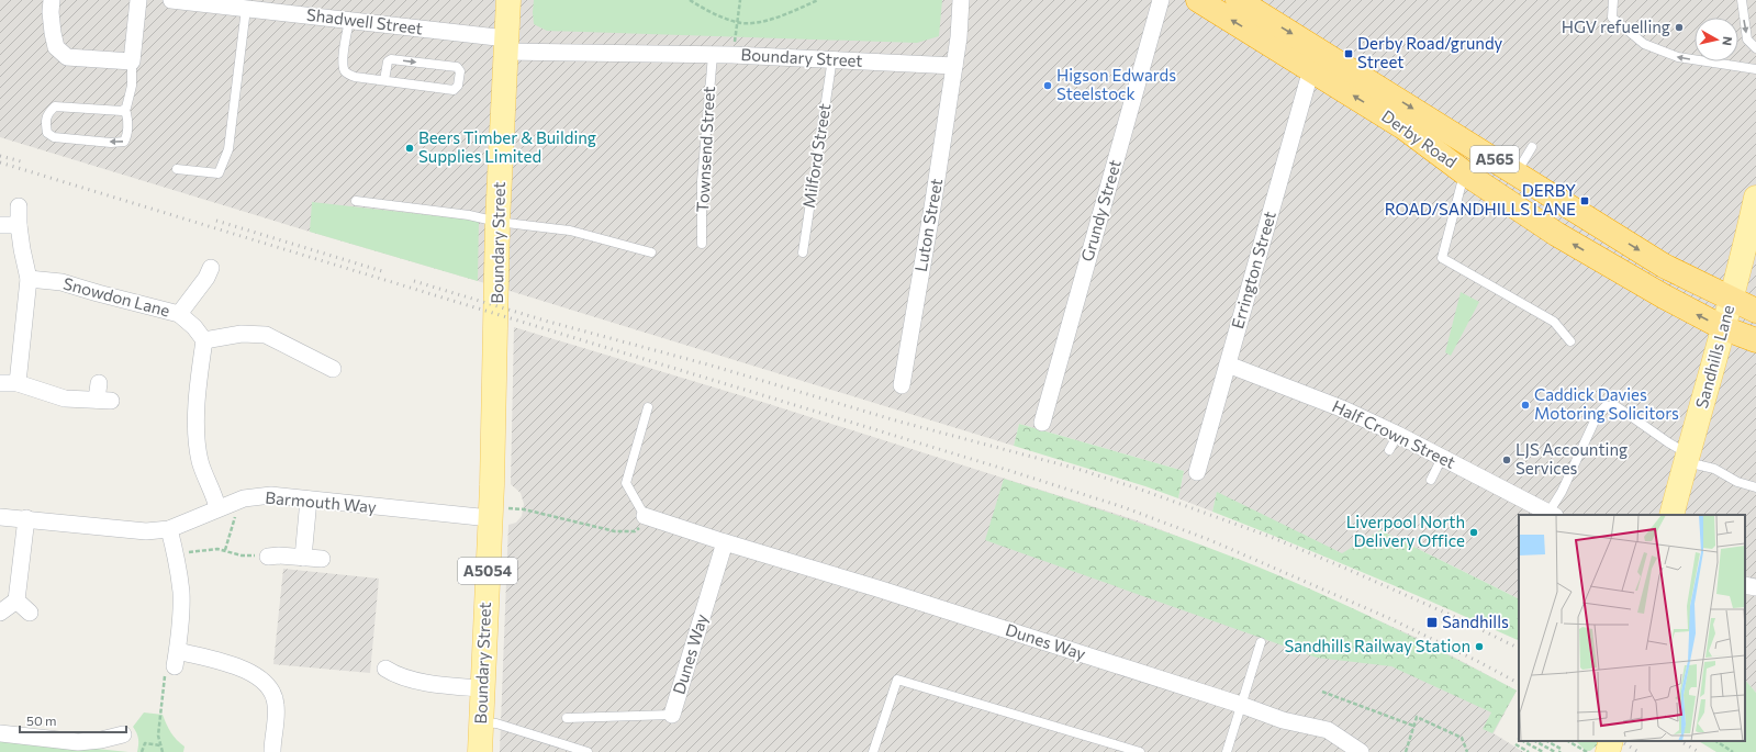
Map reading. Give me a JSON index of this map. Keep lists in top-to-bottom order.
{
  "streets": {
    "highway": ["Derby Road", "A565"],
    "main road": ["Boundary Street", "Sandhills Lane", "A5054"],
    "street": [
      "Shadwell Street",
      "Grundy Street",
      "Luton Street",
      "Errington Street",
      "Snowdon Lane",
      "Half Crown Street",
      "Barmouth Way",
      "Dunes Way"
    ],
    "lane": ["Townsend Street", "Milford Street"]
  },
  "crossings": [
    ["Shadwell Street", "Boundary Street"],
    ["Shadwell Street", "A5054"],
    ["Boundary Street", "Townsend Street"],
    ["Boundary Street", "Milford Street"],
    ["Boundary Street", "Luton Street"],
    ["Boundary Street", "Barmouth Way"],
    ["Boundary Street", "A5054"],
    ["Derby Road", "Errington Street"],
    ["Derby Road", "Sandhills Lane"],
    ["Errington Street", "Half Crown Street"]
  ],
  "places": {
    "other": [
      "HGV refuelling",
      "Higson Edwards Steelstock",
      "Beers Timber & Building Supplies Limited",
      "Caddick Davies Motoring Solicitors",
      "LJS Accounting Services",
      "Liverpool North Delivery Office",
      "Sandhills Railway Station"
    ],
    "transit": ["Derby Road/grundy Street", "DERBY ROAD/SANDHILLS LANE", "Sandhills"]
  },
  "scale_bar": "50 m",
  "north": "right"
}
